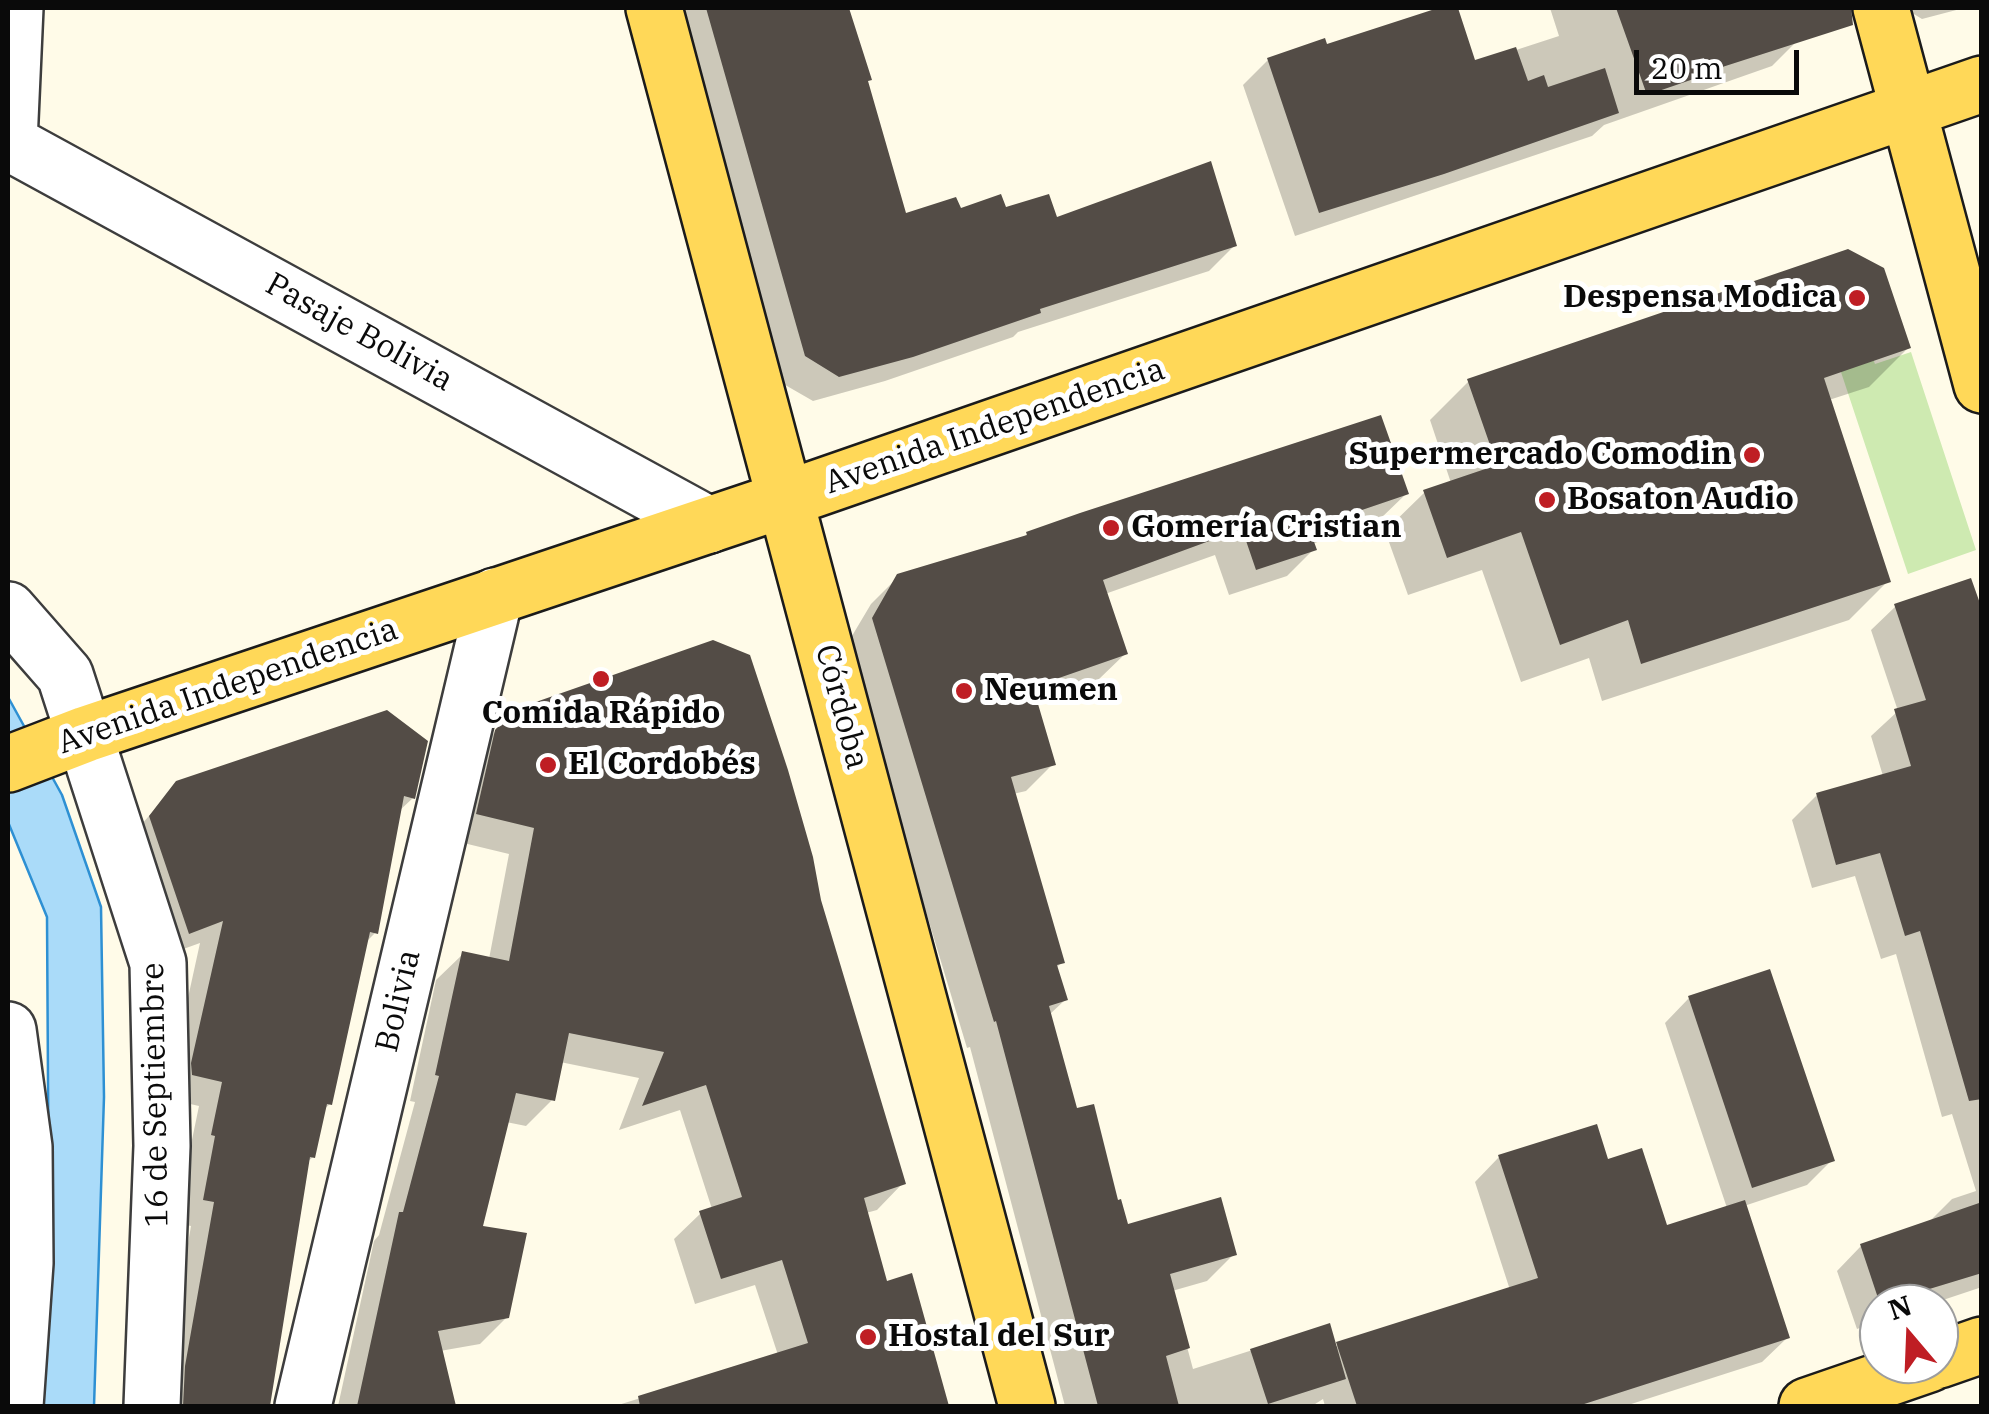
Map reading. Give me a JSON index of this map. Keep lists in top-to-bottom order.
{
  "streets": {
    "main road": ["Avenida Independencia", "Córdoba"],
    "street": ["Pasaje Bolivia", "Bolivia", "16 de Septiembre"]
  },
  "crossings": [
    ["Pasaje Bolivia", "Avenida Independencia"],
    ["Avenida Independencia", "Córdoba"],
    ["Avenida Independencia", "Bolivia"],
    ["Avenida Independencia", "16 de Septiembre"]
  ],
  "places": [
    "Despensa Modica",
    "Supermercado Comodin",
    "Bosaton Audio",
    "Gomería Cristian",
    "Comida Rápido",
    "Neumen",
    "El Cordobés",
    "Hostal del Sur"
  ],
  "scale_bar": "20 m",
  "north": "top"
}
